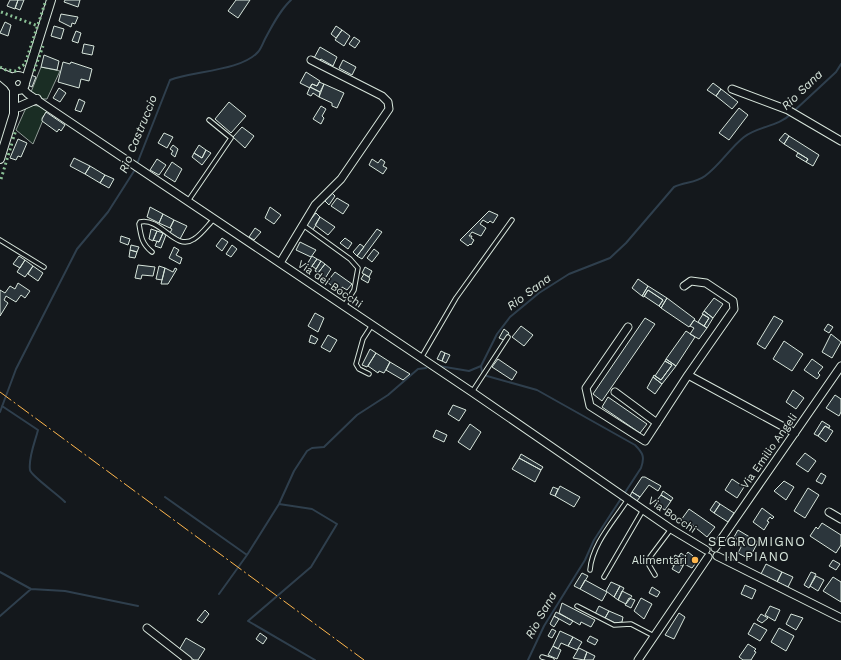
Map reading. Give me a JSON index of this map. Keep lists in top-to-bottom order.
{
  "streets": {
    "street": ["Via dei Bocchi", "Via Emilio Angeli", "Via Bocchi"]
  },
  "crossings": [
    ["Via dei Bocchi", "Via Bocchi"],
    ["Via Emilio Angeli", "Via Bocchi"]
  ],
  "districts": ["SEGROMIGNO IN PIANO"],
  "water": ["Rio Sana", "Rio Castruccio"],
  "places": ["Alimentari"]
}
